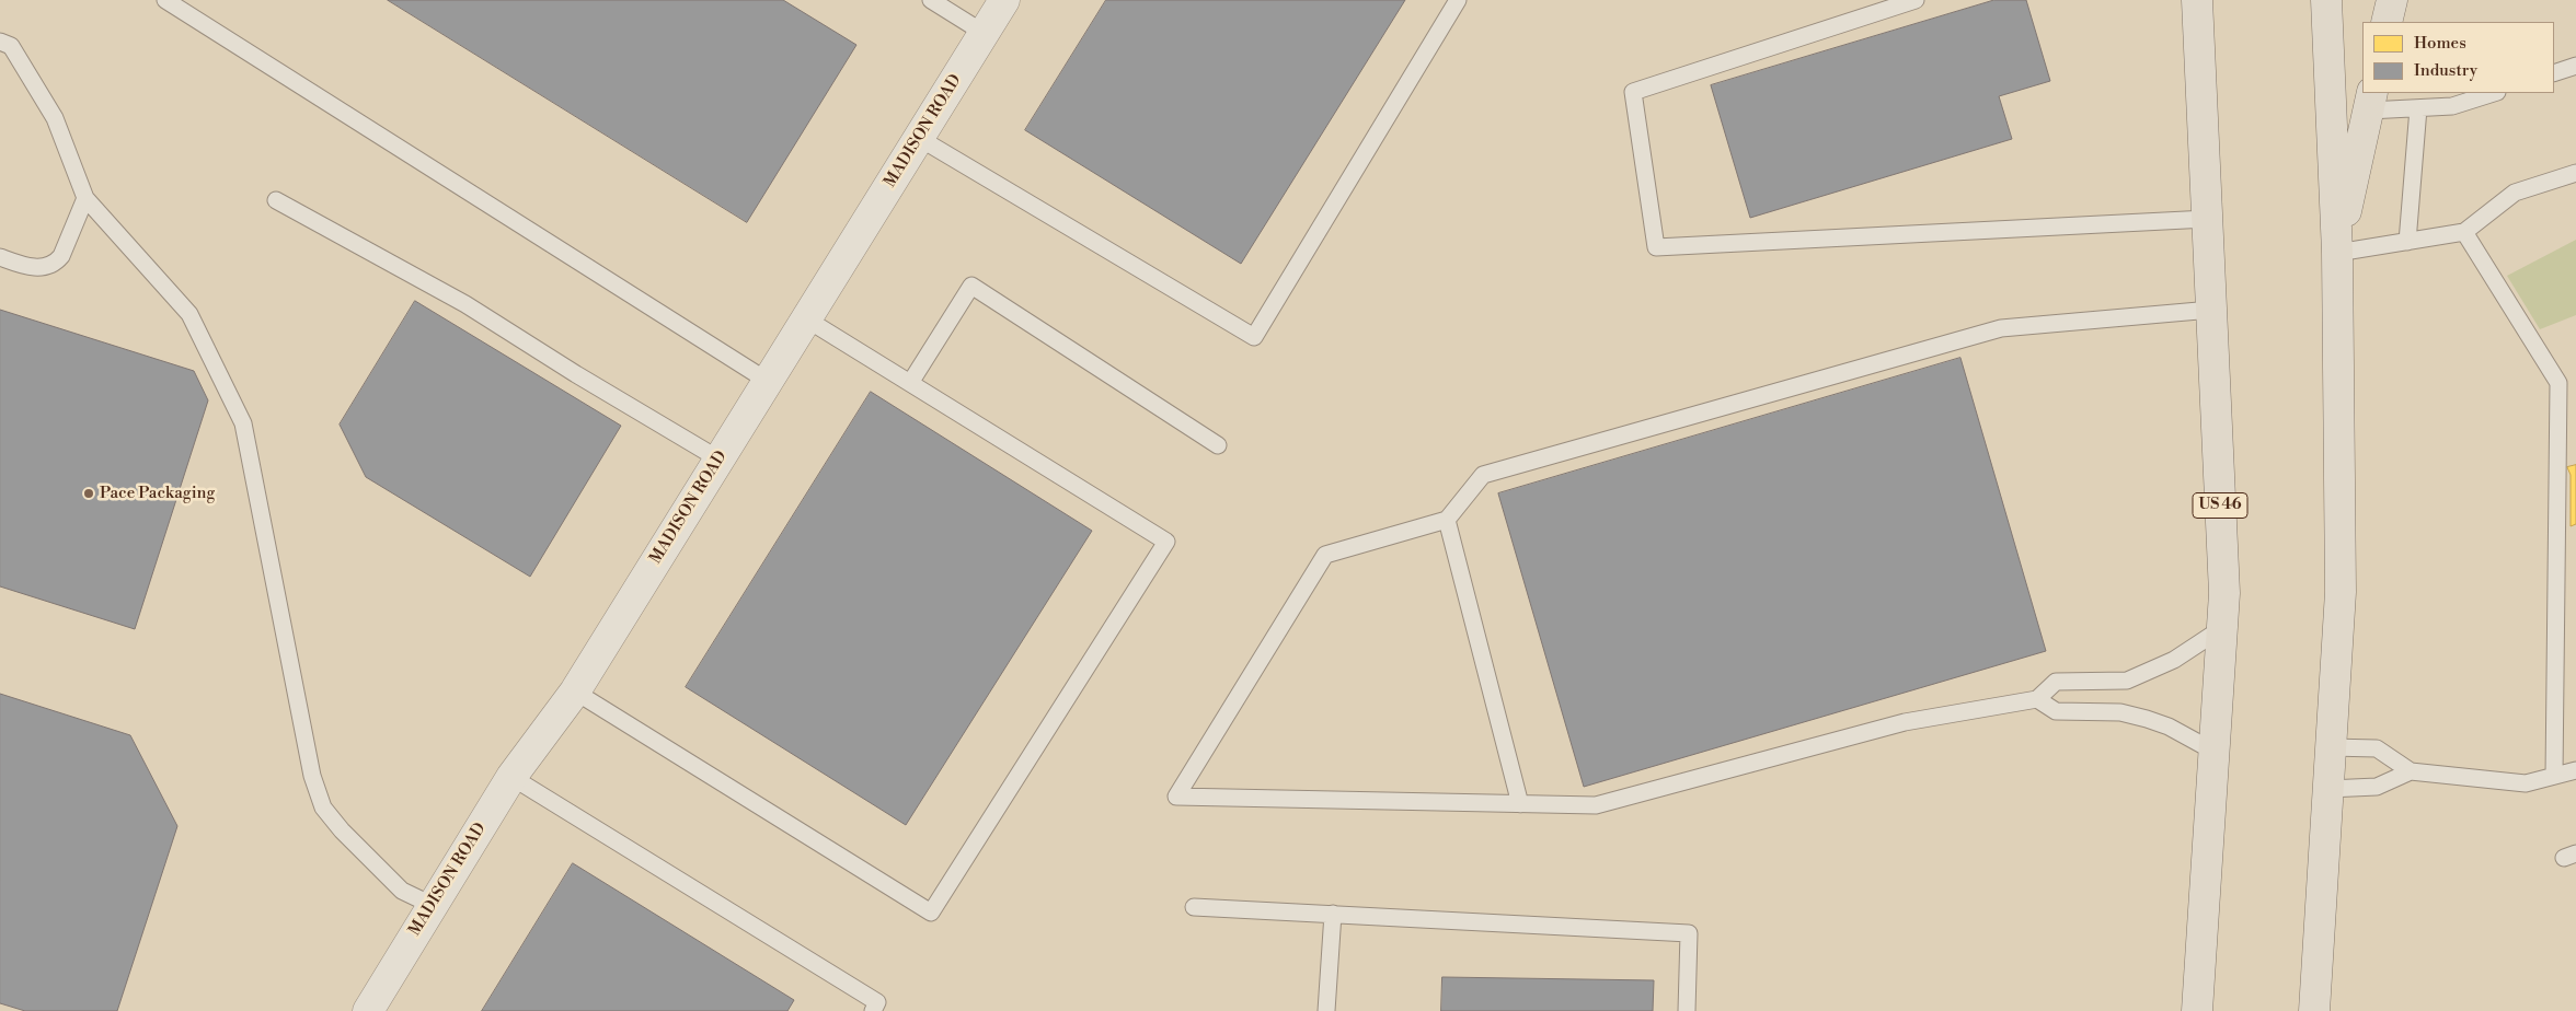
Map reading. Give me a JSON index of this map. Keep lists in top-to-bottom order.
{
  "streets": {
    "highway": ["US 46"],
    "street": ["MADISON ROAD"]
  },
  "places": ["Pace Packaging"],
  "legend": ["Homes", "Industry"]
}
